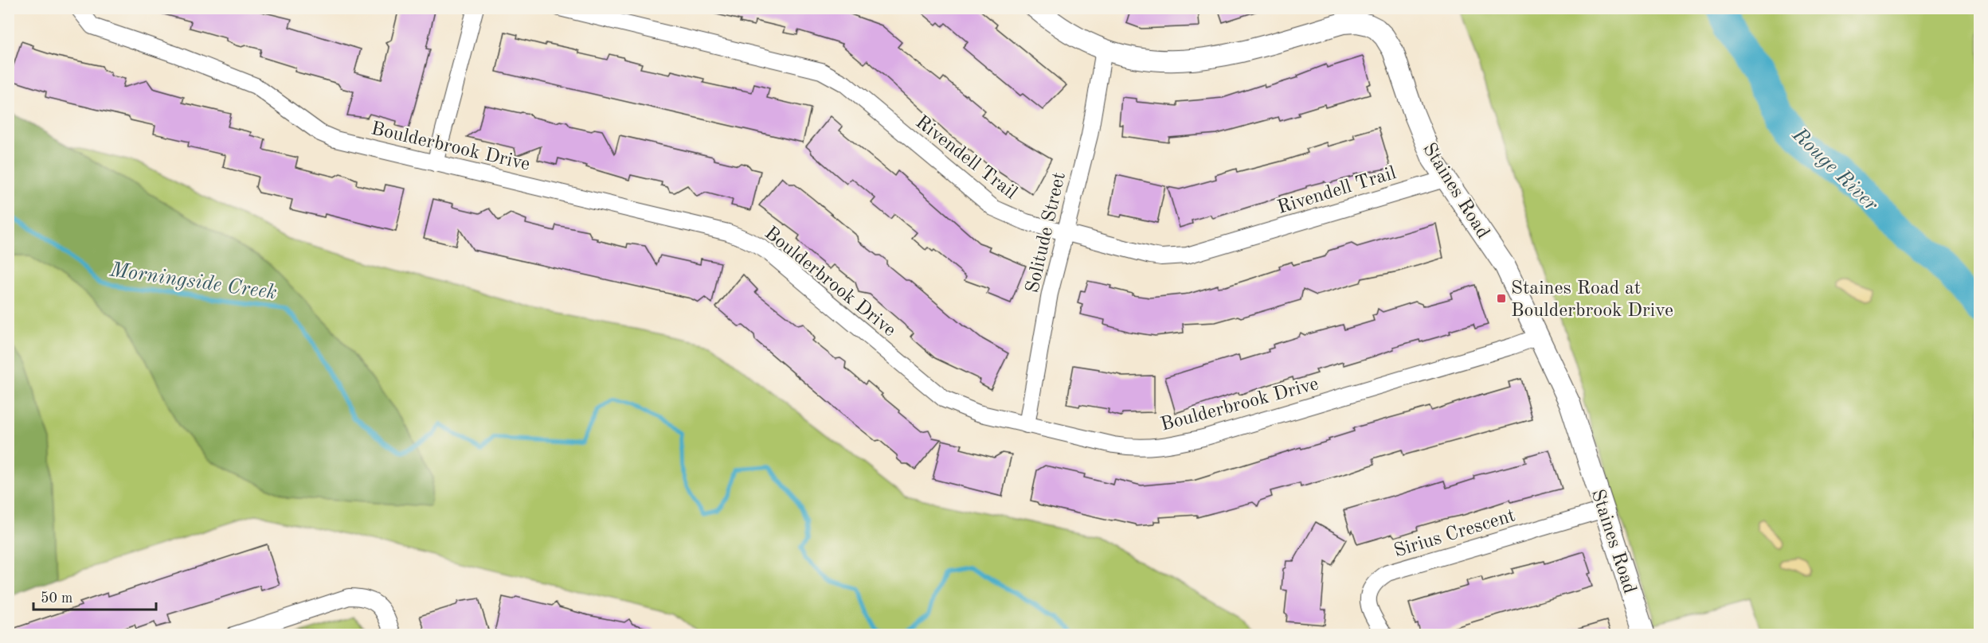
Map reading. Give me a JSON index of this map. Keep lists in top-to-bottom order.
{
  "streets": {
    "street": [
      "Boulderbrook Drive",
      "Rivendell Trail",
      "Staines Road",
      "Solitude Street",
      "Sirius Crescent"
    ]
  },
  "crossings": [
    ["Boulderbrook Drive", "Staines Road"],
    ["Boulderbrook Drive", "Solitude Street"],
    ["Rivendell Trail", "Staines Road"],
    ["Rivendell Trail", "Solitude Street"],
    ["Staines Road", "Solitude Street"],
    ["Staines Road", "Sirius Crescent"]
  ],
  "water": ["Rouge River", "Morningside Creek"],
  "places": {
    "transit": ["Staines Road at Boulderbrook Drive"]
  },
  "scale_bar": "50 m"
}
